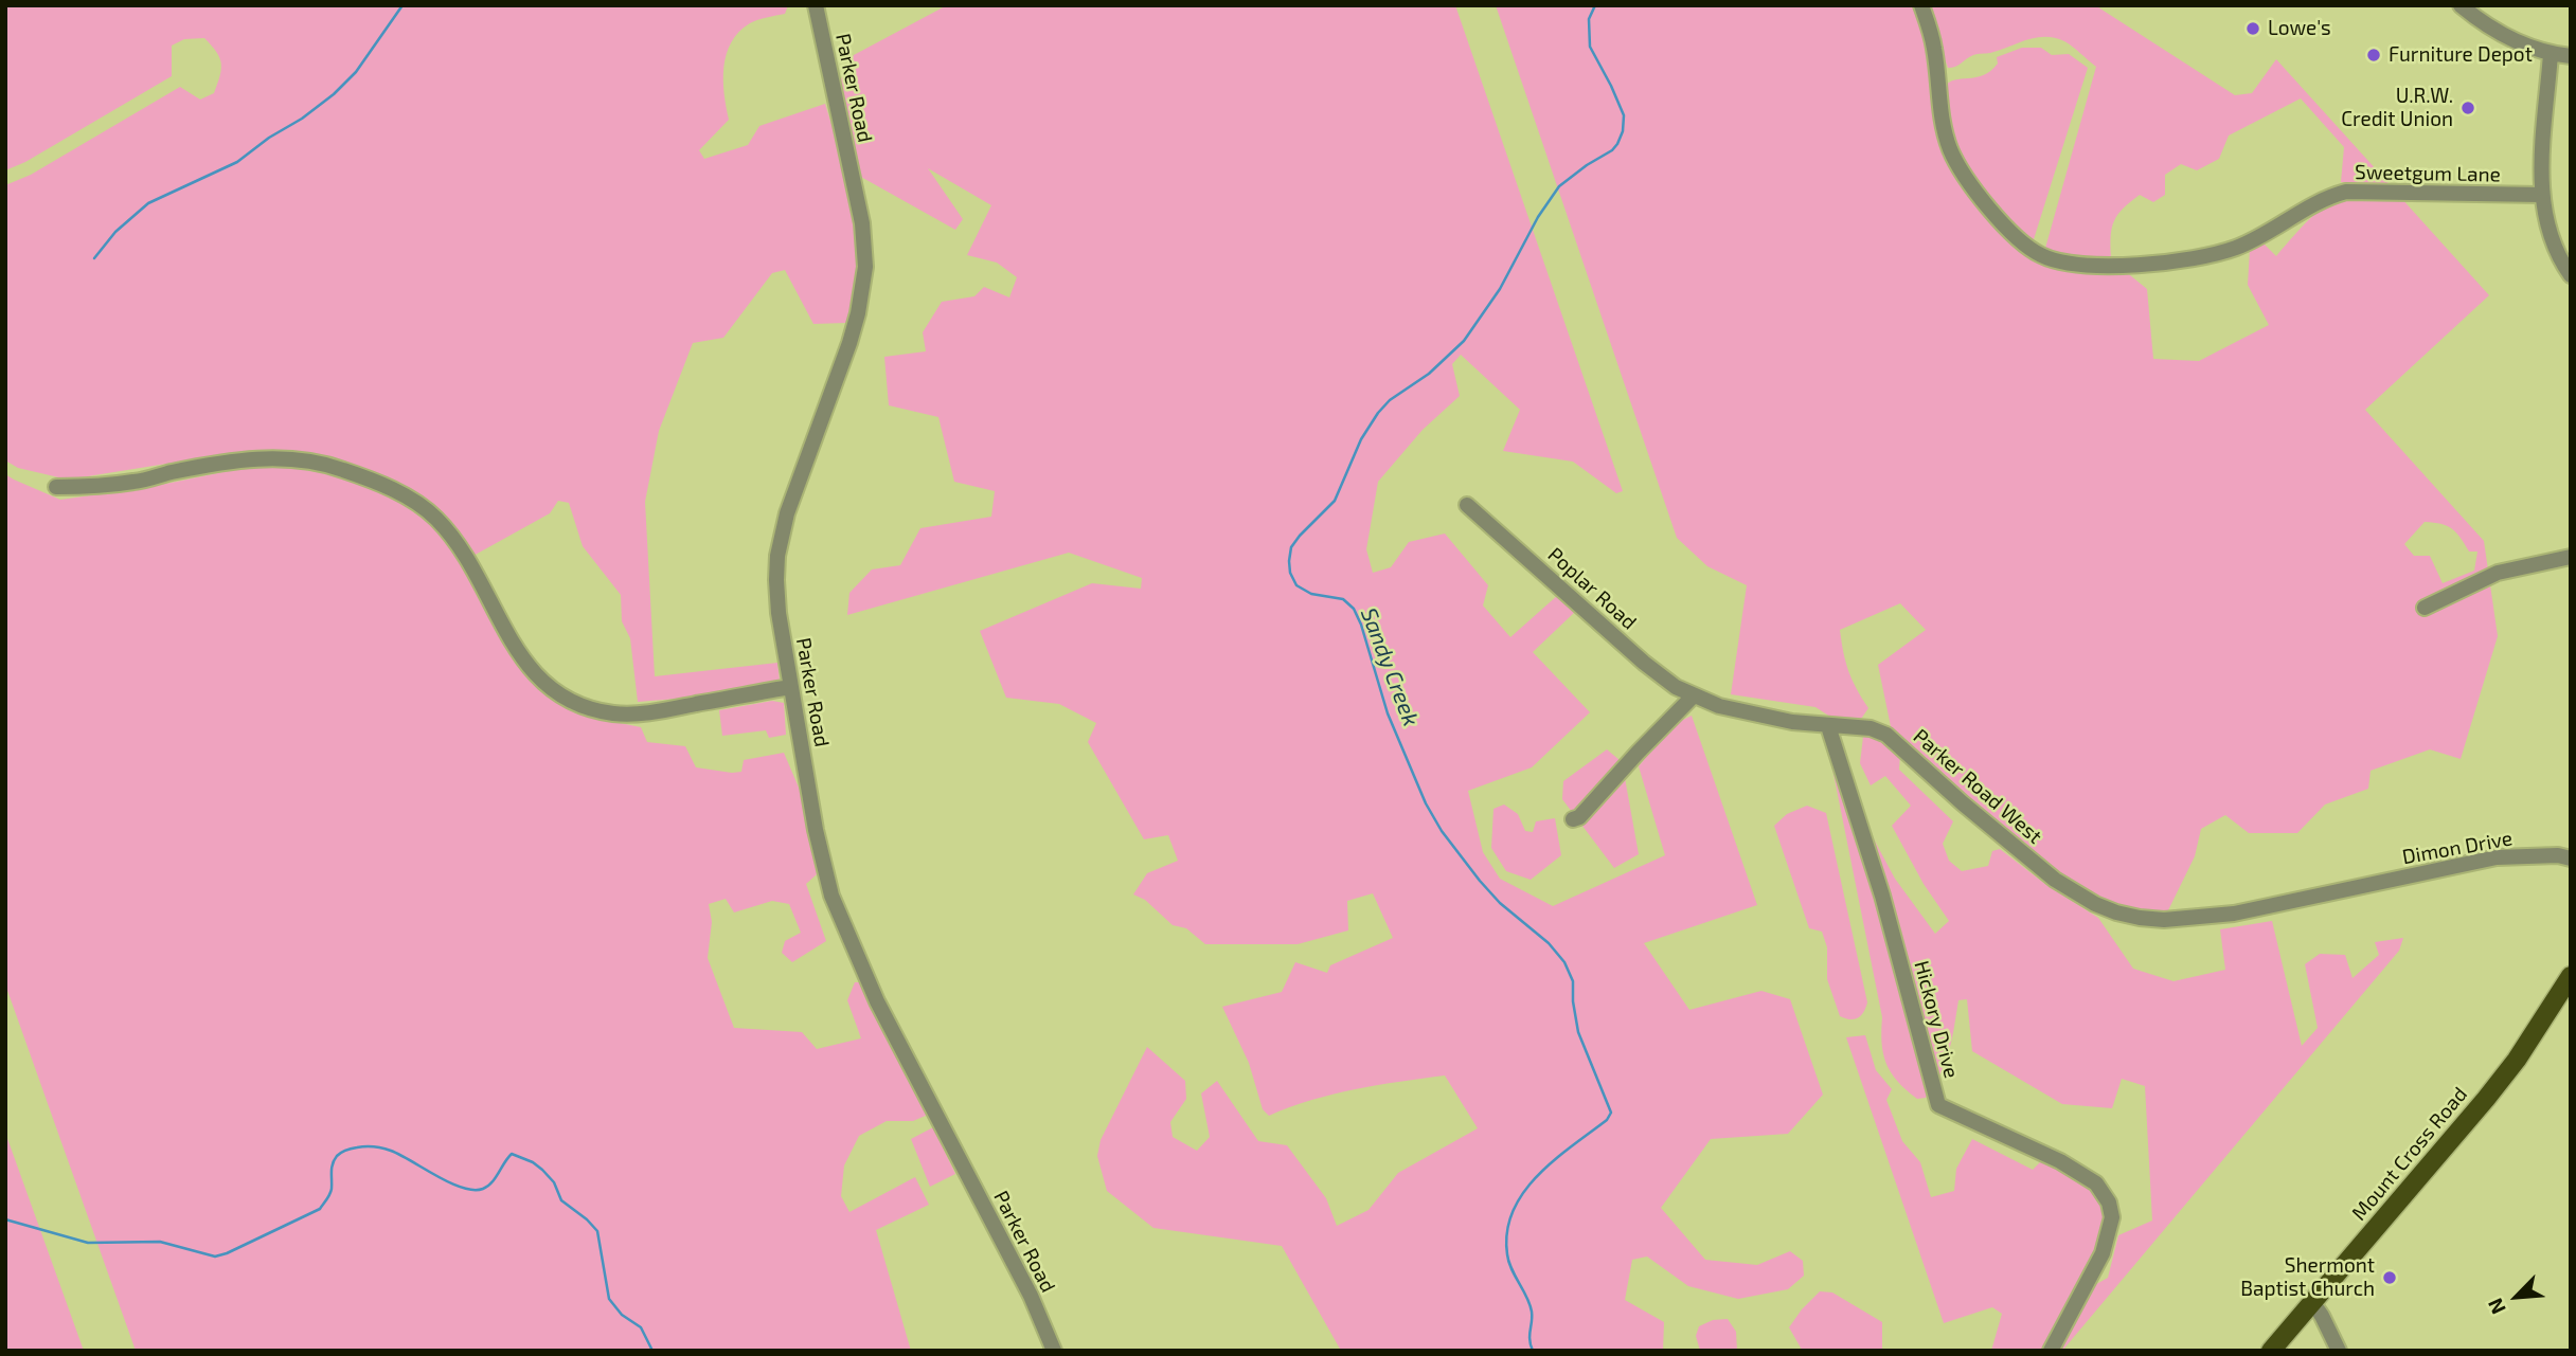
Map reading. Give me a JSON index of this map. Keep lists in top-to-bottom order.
{
  "streets": {
    "main road": ["Mount Cross Road"],
    "street": [
      "Parker Road",
      "Sweetgum Lane",
      "Poplar Road",
      "Parker Road West",
      "Dimon Drive",
      "Hickory Drive"
    ]
  },
  "crossings": [
    ["Poplar Road", "Parker Road West"],
    ["Parker Road West", "Dimon Drive"],
    ["Parker Road West", "Hickory Drive"]
  ],
  "water": ["Sandy Creek"],
  "places": [
    "Lowe's",
    "Furniture Depot",
    "U.R.W. Credit Union",
    "Shermont Baptist Church"
  ],
  "north": "bottom left"
}
